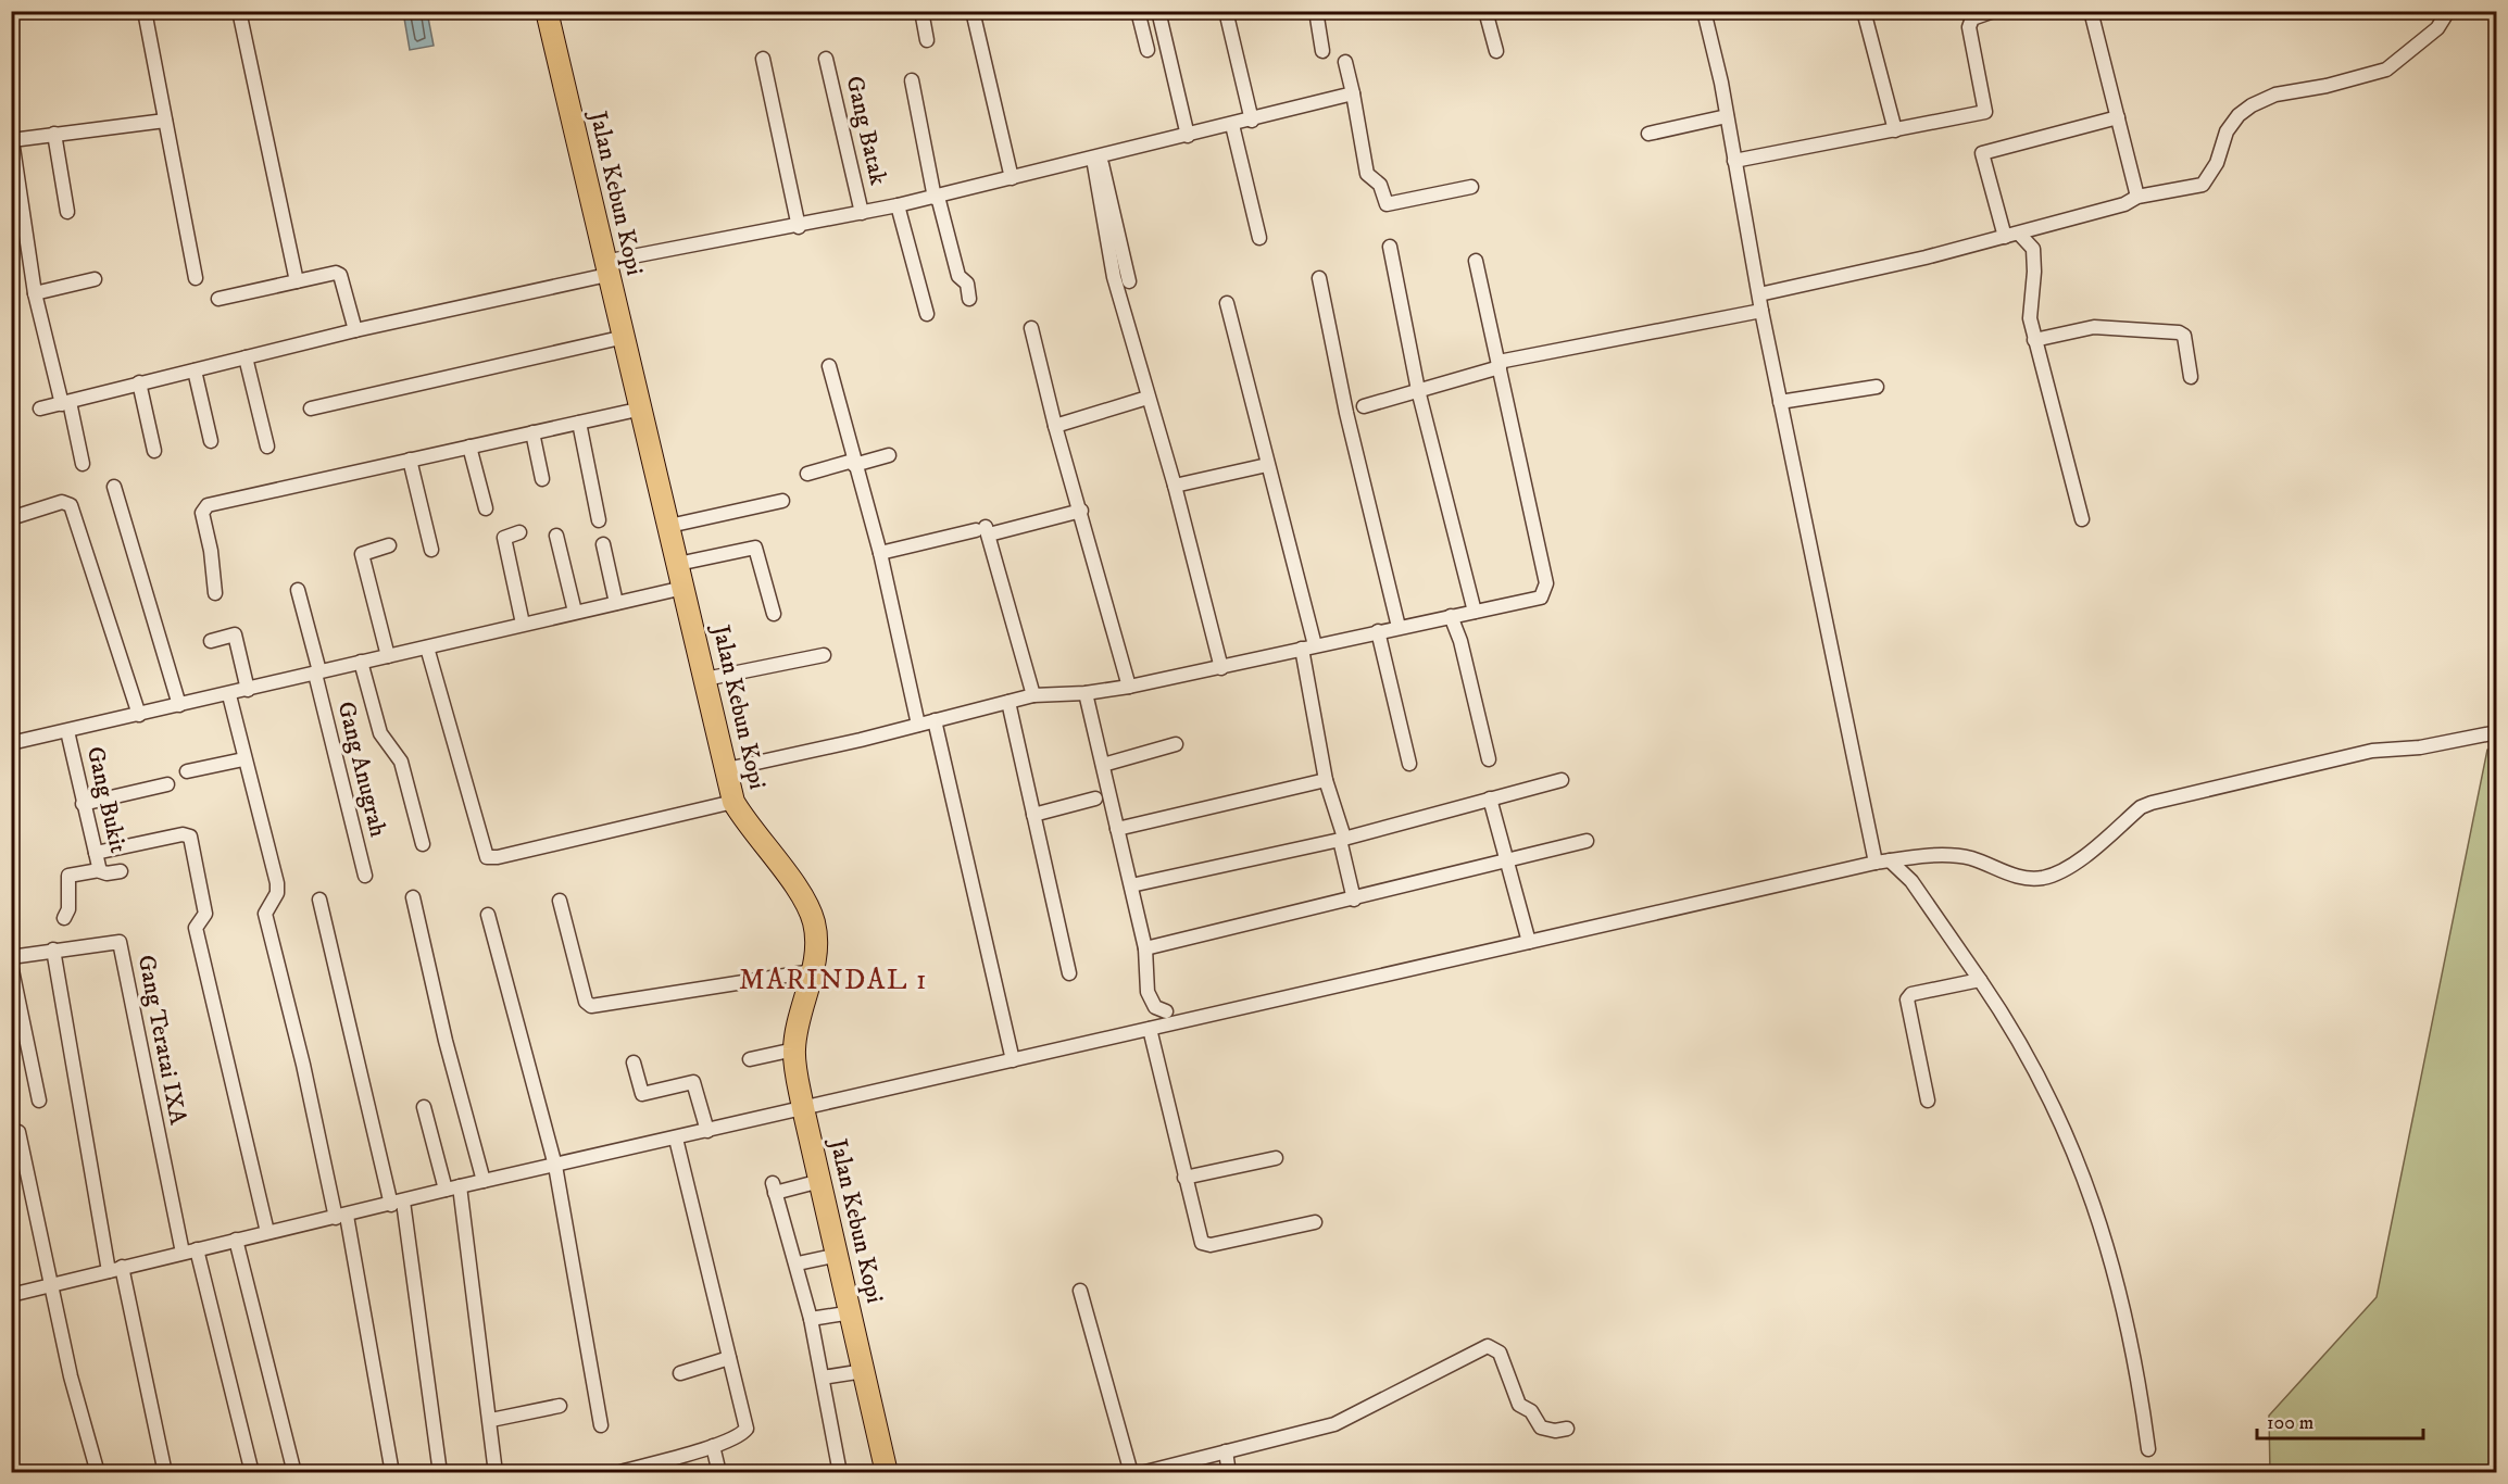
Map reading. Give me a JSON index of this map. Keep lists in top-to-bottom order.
{
  "streets": {
    "main road": ["Jalan Kebun Kopi"],
    "street": [
      "Gang Batak",
      "Gang Anugrah",
      "Gang Bukit",
      "Gang Teratai IXA"
    ]
  },
  "districts": ["MARINDAL 1"],
  "scale_bar": "100 m"
}
